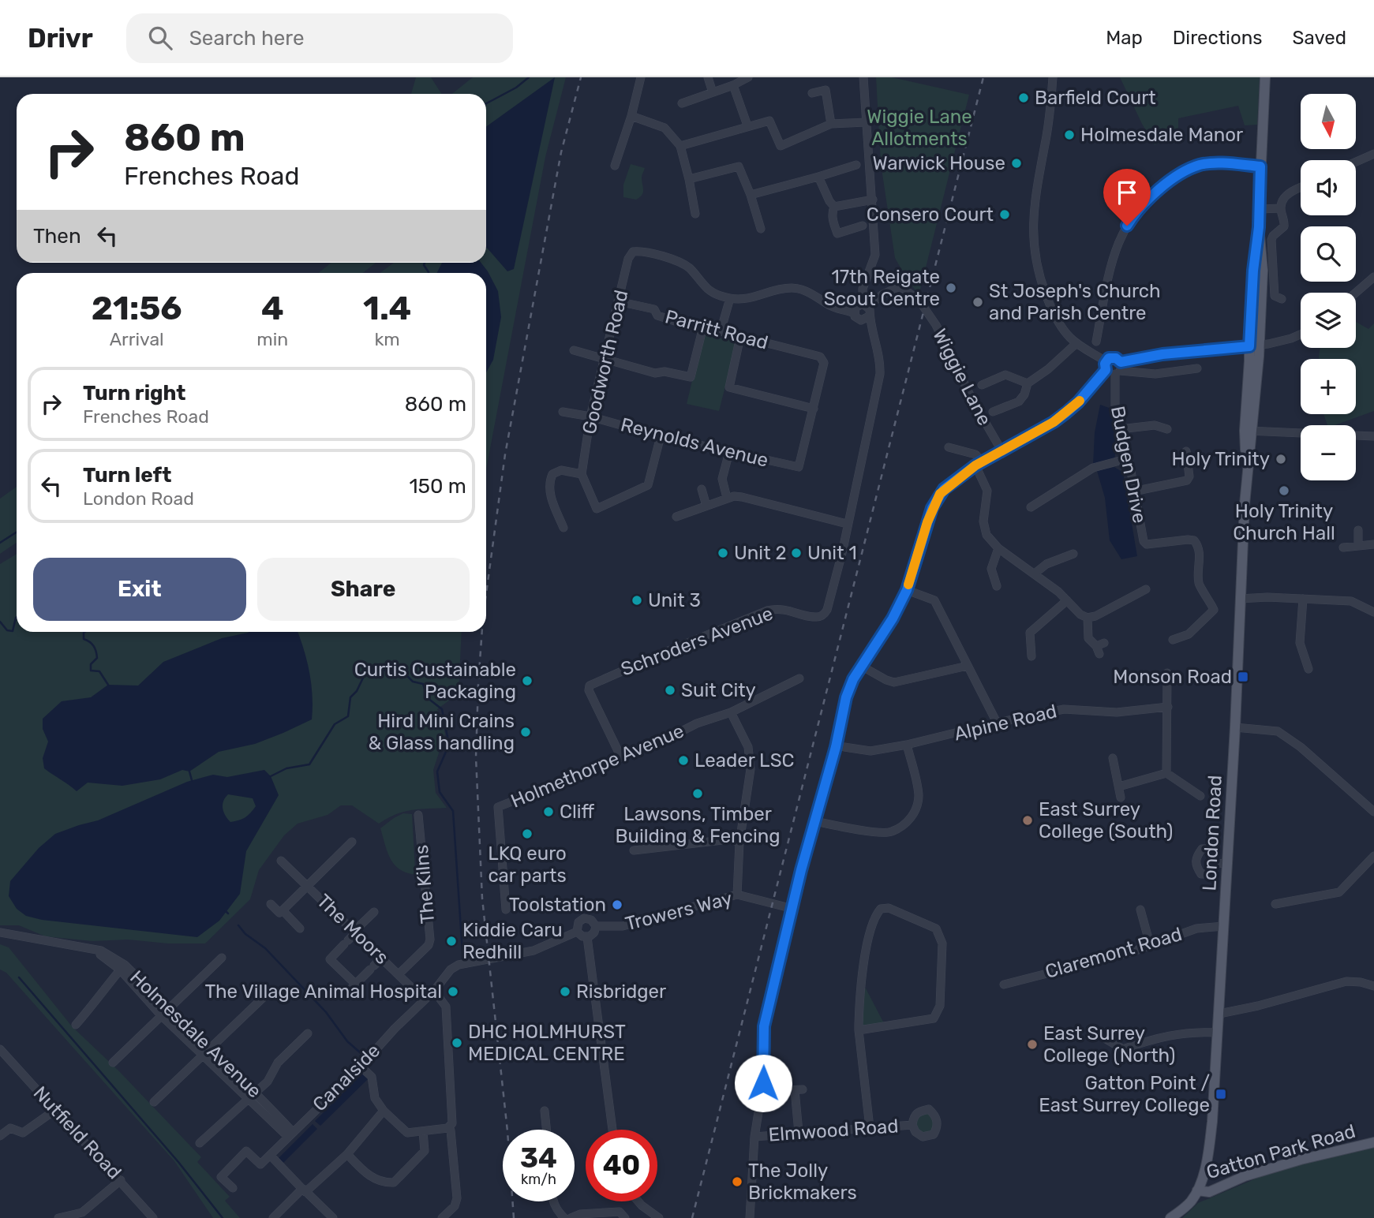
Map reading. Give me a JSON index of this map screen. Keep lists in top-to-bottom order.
{
  "streets": {
    "main road": ["London Road", "Gatton Park Road"],
    "street": [
      "Parritt Road",
      "Goodworth Road",
      "Wiggie Lane",
      "Reynolds Avenue",
      "Budgen Drive",
      "Schroders Avenue",
      "Alpine Road",
      "Holmethorpe Avenue",
      "The Kilns",
      "Trowers Way",
      "The Moors",
      "Claremont Road",
      "Holmesdale Avenue",
      "Canalside",
      "Elmwood Road",
      "Nutfield Road"
    ]
  },
  "crossings": [
    ["Parritt Road", "Goodworth Road"],
    ["Parritt Road", "Reynolds Avenue"],
    ["Goodworth Road", "Reynolds Avenue"],
    ["Schroders Avenue", "Holmethorpe Avenue"],
    ["London Road", "Claremont Road"],
    ["London Road", "Gatton Park Road"],
    ["The Kilns", "The Moors"],
    ["Trowers Way", "Canalside"],
    ["The Moors", "Canalside"],
    ["Holmesdale Avenue", "Canalside"]
  ],
  "parks": ["Wiggie Lane Allotments"],
  "places": {
    "other": [
      "Barfield Court",
      "Holmesdale Manor",
      "Warwick House",
      "Consero Court",
      "17th Reigate Scout Centre",
      "St Joseph's Church and Parish Centre",
      "Holy Trinity",
      "Holy Trinity Church Hall",
      "Unit 2",
      "Unit 1",
      "Unit 3",
      "Curtis Custainable Packaging",
      "Suit City",
      "Hird Mini Crains & Glass handling",
      "Leader LSC",
      "Lawsons, Timber Building & Fencing",
      "Cliff",
      "East Surrey College (South)",
      "LKQ euro car parts",
      "Toolstation",
      "Kiddie Caru Redhill",
      "The Village Animal Hospital",
      "Risbridger",
      "DHC HOLMHURST MEDICAL CENTRE",
      "East Surrey College (North)",
      "The Jolly Brickmakers"
    ],
    "transit": ["Monson Road", "Gatton Point / East Surrey College"]
  },
  "north": "bottom",
  "page": {
    "header": "Drivr",
    "search": "Search here",
    "nav": ["Map", "Directions", "Saved"],
    "map_buttons": ["+", "−"],
    "turn": ["860 m", "Frenches Road"],
    "then": "Then",
    "eta": [
      "21:56",
      "Arrival",
      "4",
      "min",
      "1.4",
      "km"
    ],
    "list": [
      {
        "name": "Turn right",
        "note": "Frenches Road",
        "value": "860 m"
      },
      {
        "name": "Turn left",
        "note": "London Road",
        "value": "150 m"
      }
    ],
    "buttons": ["Exit", "Share"],
    "speed": "34 km/h",
    "limit": "40"
  }
}
